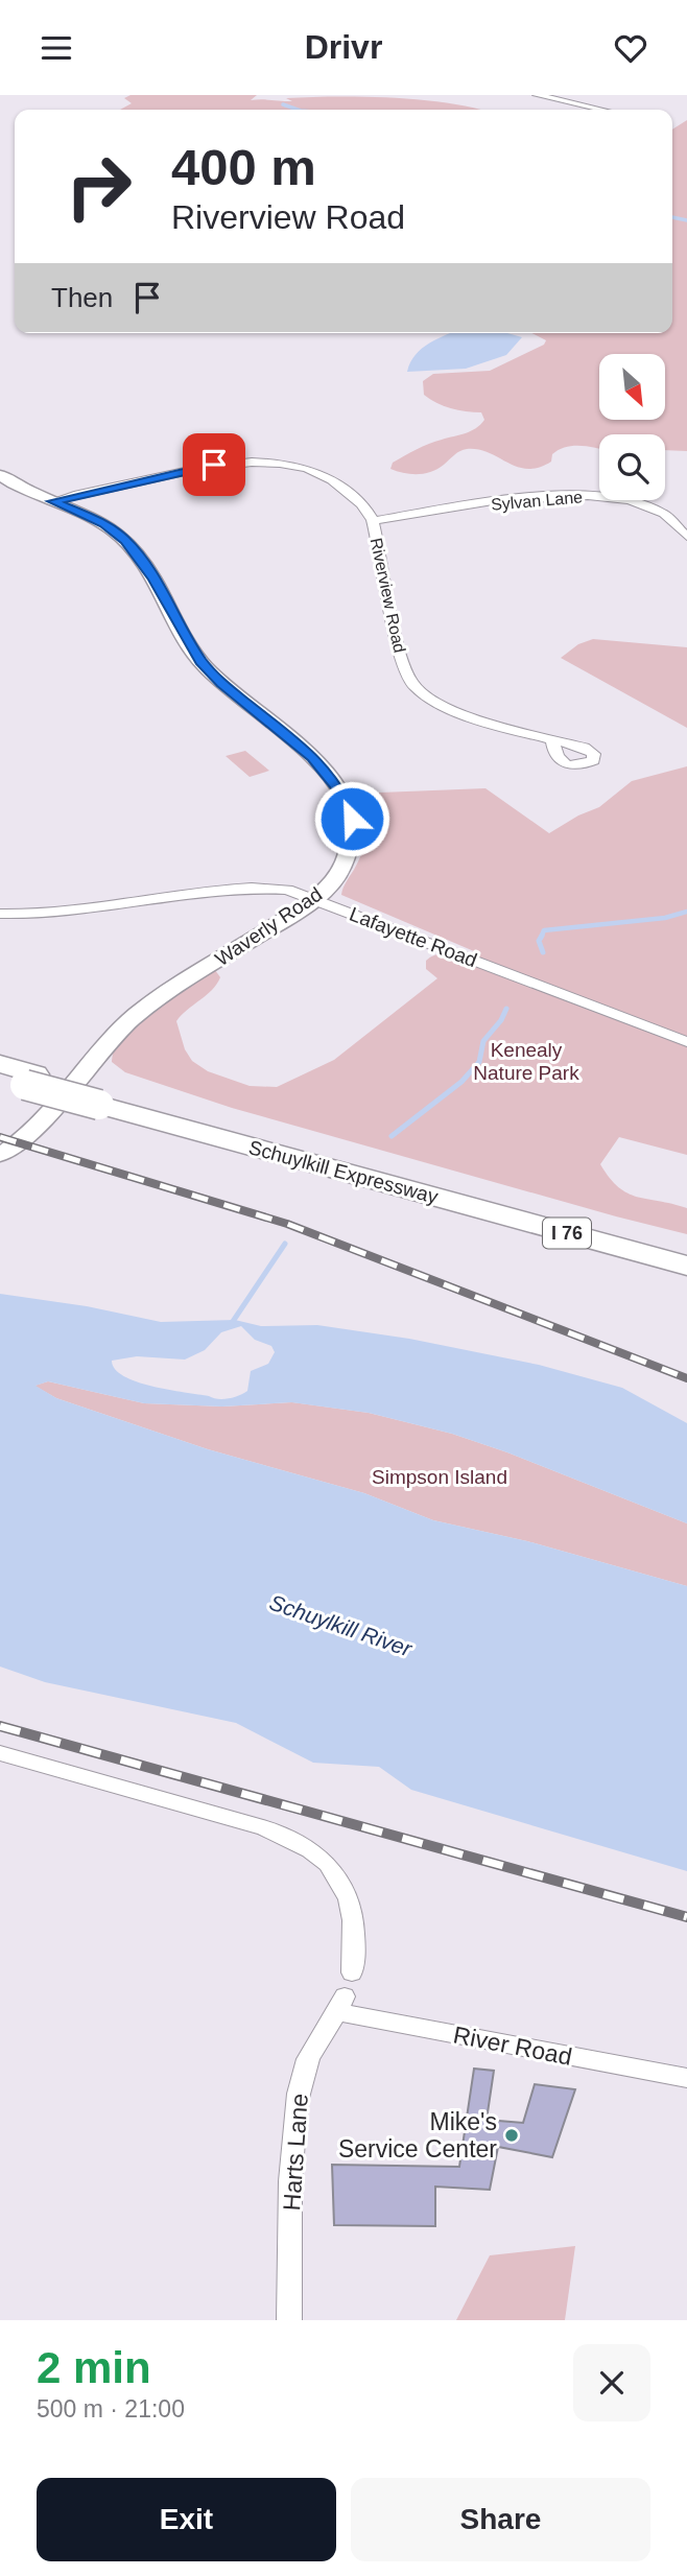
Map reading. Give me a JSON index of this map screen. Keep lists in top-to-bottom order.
{
  "streets": {
    "highway": ["Schuylkill Expressway", "I 76"],
    "street": [
      "Sylvan Lane",
      "Riverview Road",
      "Waverly Road",
      "Lafayette Road",
      "River Road",
      "Harts Lane"
    ]
  },
  "crossings": [
    ["Sylvan Lane", "Riverview Road"],
    ["Riverview Road", "Waverly Road"],
    ["Waverly Road", "Lafayette Road"],
    ["River Road", "Harts Lane"]
  ],
  "water": ["Schuylkill River"],
  "parks": ["Kenealy Nature Park", "Simpson Island"],
  "places": ["Mike's Service Center"],
  "north": "bottom right",
  "page": {
    "header": "Drivr",
    "turn": ["400 m", "Riverview Road"],
    "then": "Then",
    "heading": ["2 min", "500 m · 21:00"],
    "buttons": ["Exit", "Share"]
  }
}
